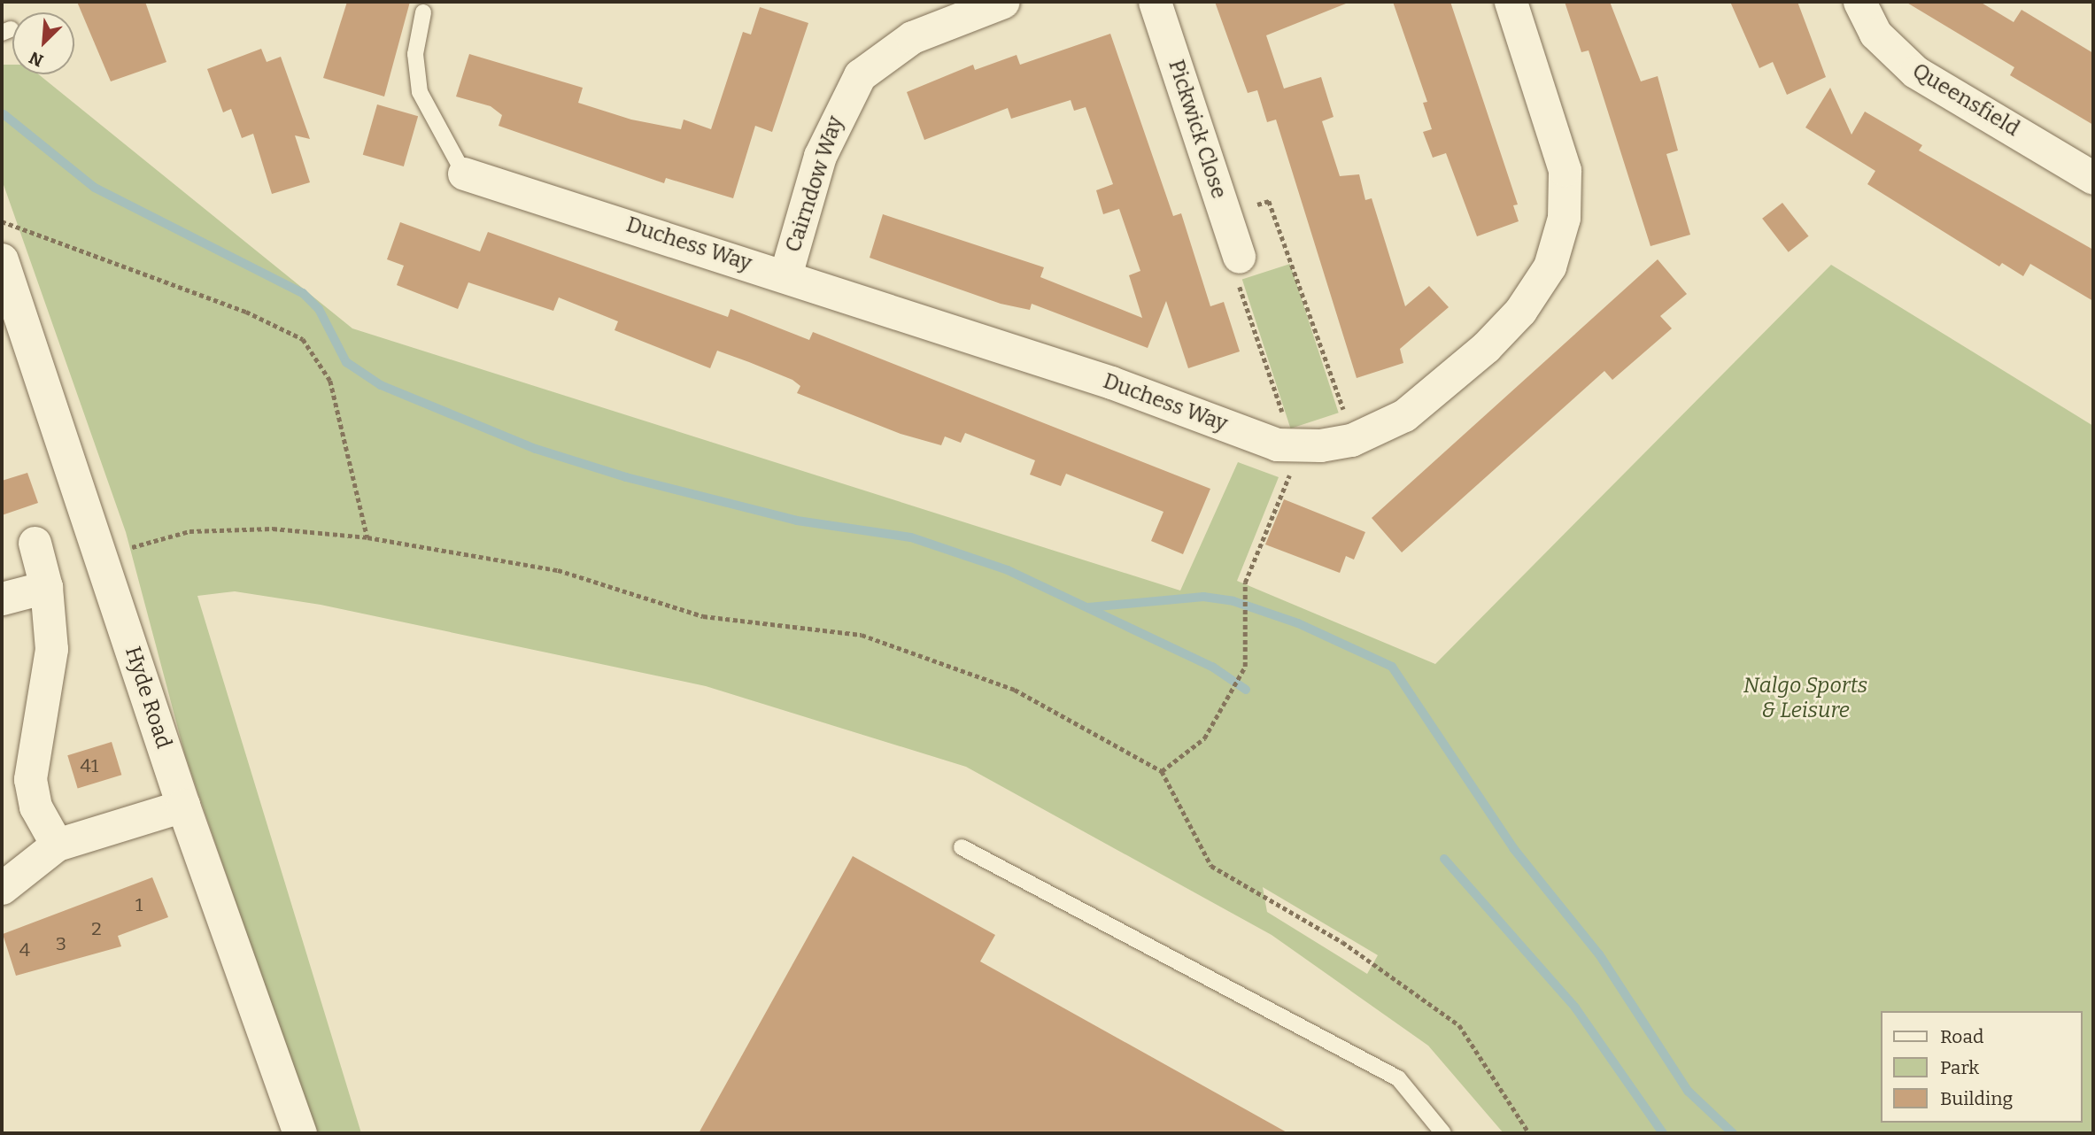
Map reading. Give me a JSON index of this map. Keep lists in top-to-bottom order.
{
  "streets": {
    "main road": ["Hyde Road"],
    "street": [
      "Queensfield",
      "Pickwick Close",
      "Cairndow Way",
      "Duchess Way"
    ]
  },
  "crossings": [
    ["Cairndow Way", "Duchess Way"]
  ],
  "parks": ["Nalgo Sports & Leisure"],
  "house_numbers": [
    "41",
    "1",
    "2",
    "3",
    "4"
  ],
  "legend": ["Road", "Park", "Building"],
  "north": "bottom left"
}
